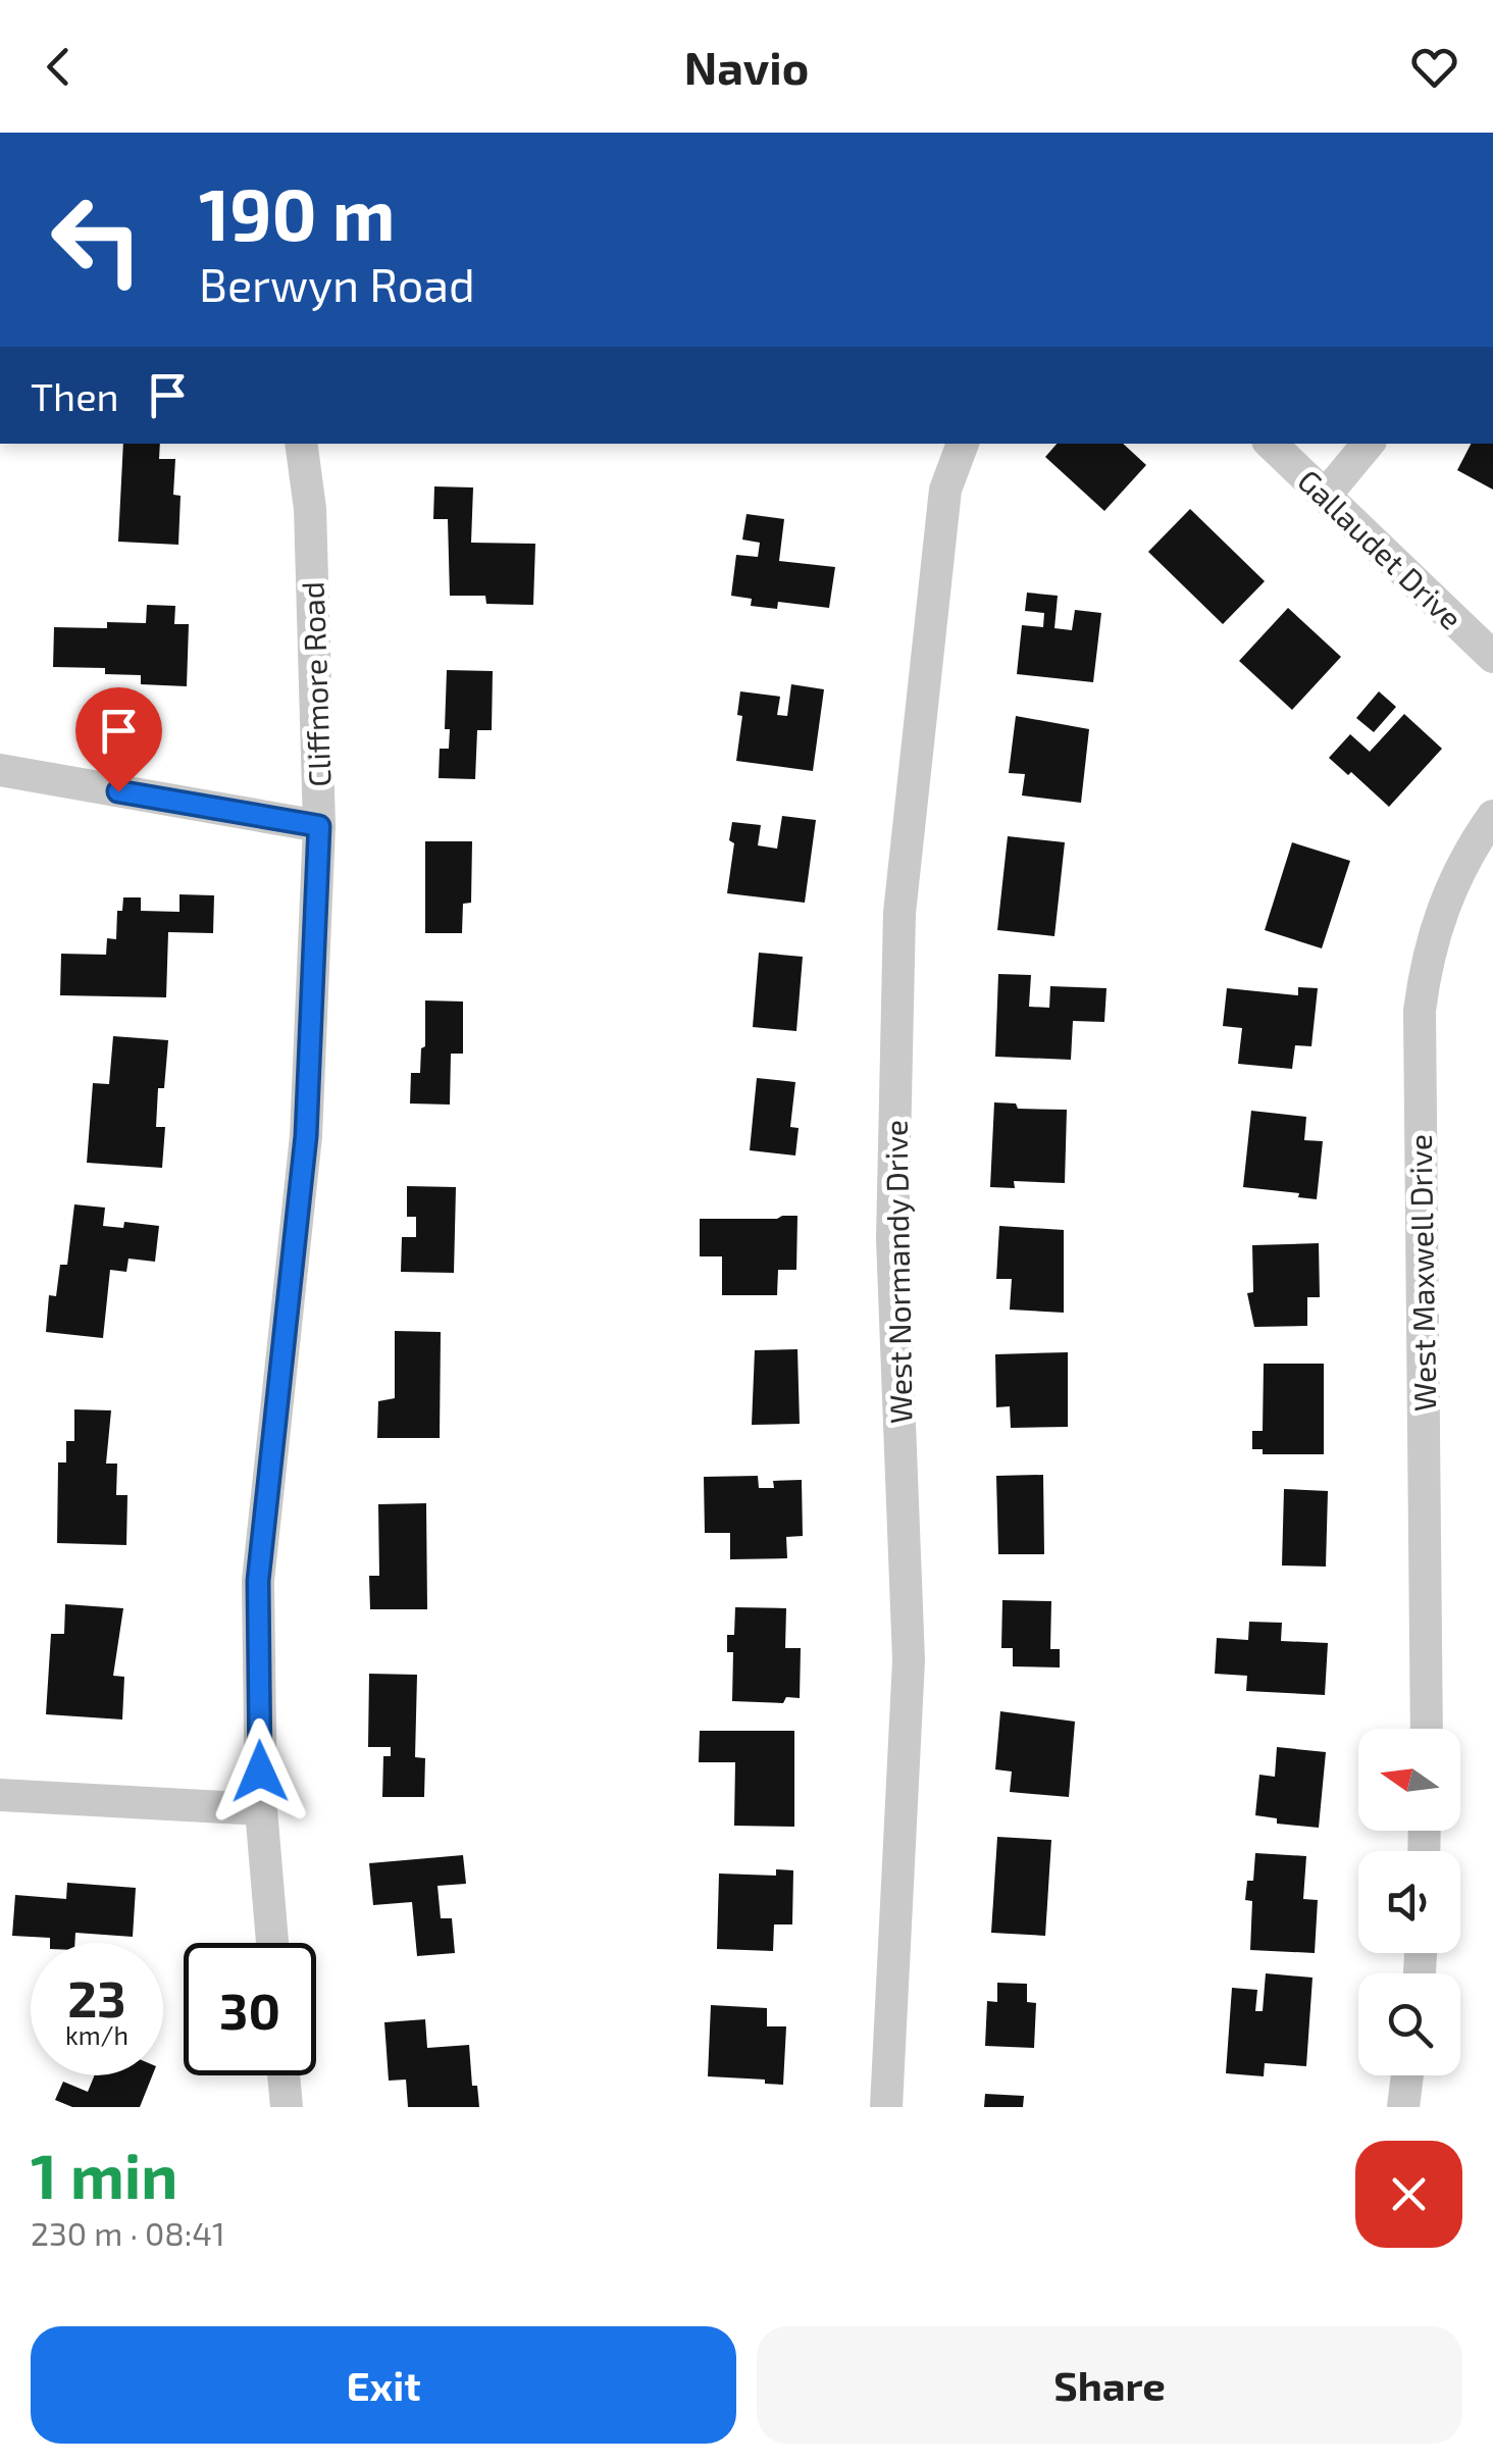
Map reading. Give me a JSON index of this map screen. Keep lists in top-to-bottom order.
{
  "streets": {
    "street": [
      "Gallaudet Drive",
      "Cliffmore Road",
      "West Normandy Drive",
      "West Maxwell Drive"
    ]
  },
  "north": "left",
  "page": {
    "header": "Navio",
    "turn": ["190 m", "Berwyn Road"],
    "then": "Then",
    "speed": "23 km/h",
    "limit": "30",
    "heading": ["1 min", "230 m · 08:41"],
    "buttons": ["Exit", "Share"]
  }
}
